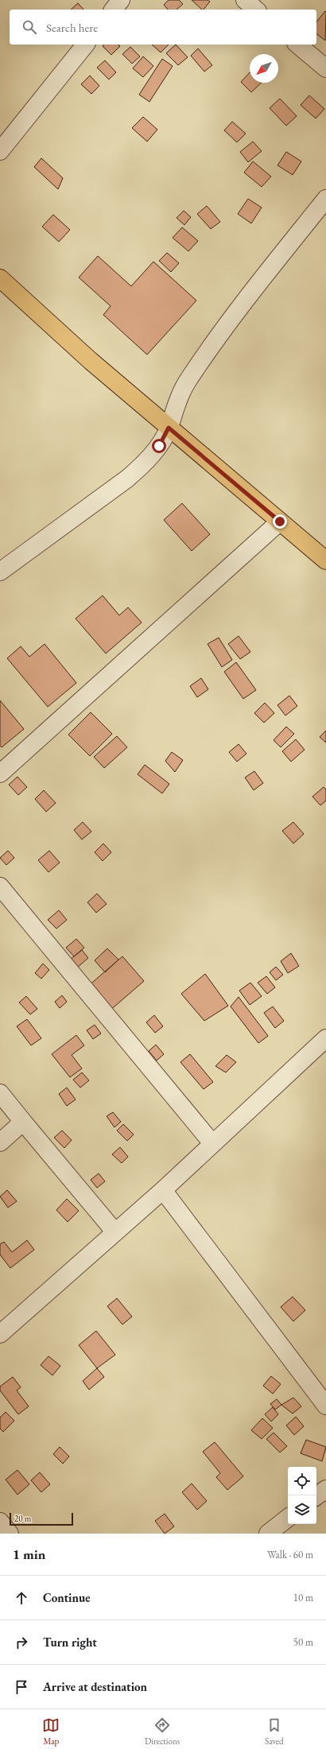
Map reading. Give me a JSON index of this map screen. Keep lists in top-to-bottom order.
{
  "scale_bar": "20 m",
  "north": "bottom left",
  "page": {
    "search": "Search here",
    "scale": "20 m",
    "heading": ["1 min", "Walk · 60 m"],
    "list": [
      ["Continue", "10 m"],
      ["Turn right", "50 m"],
      "Arrive at destination"
    ],
    "nav": ["Map", "Directions", "Saved"]
  }
}
